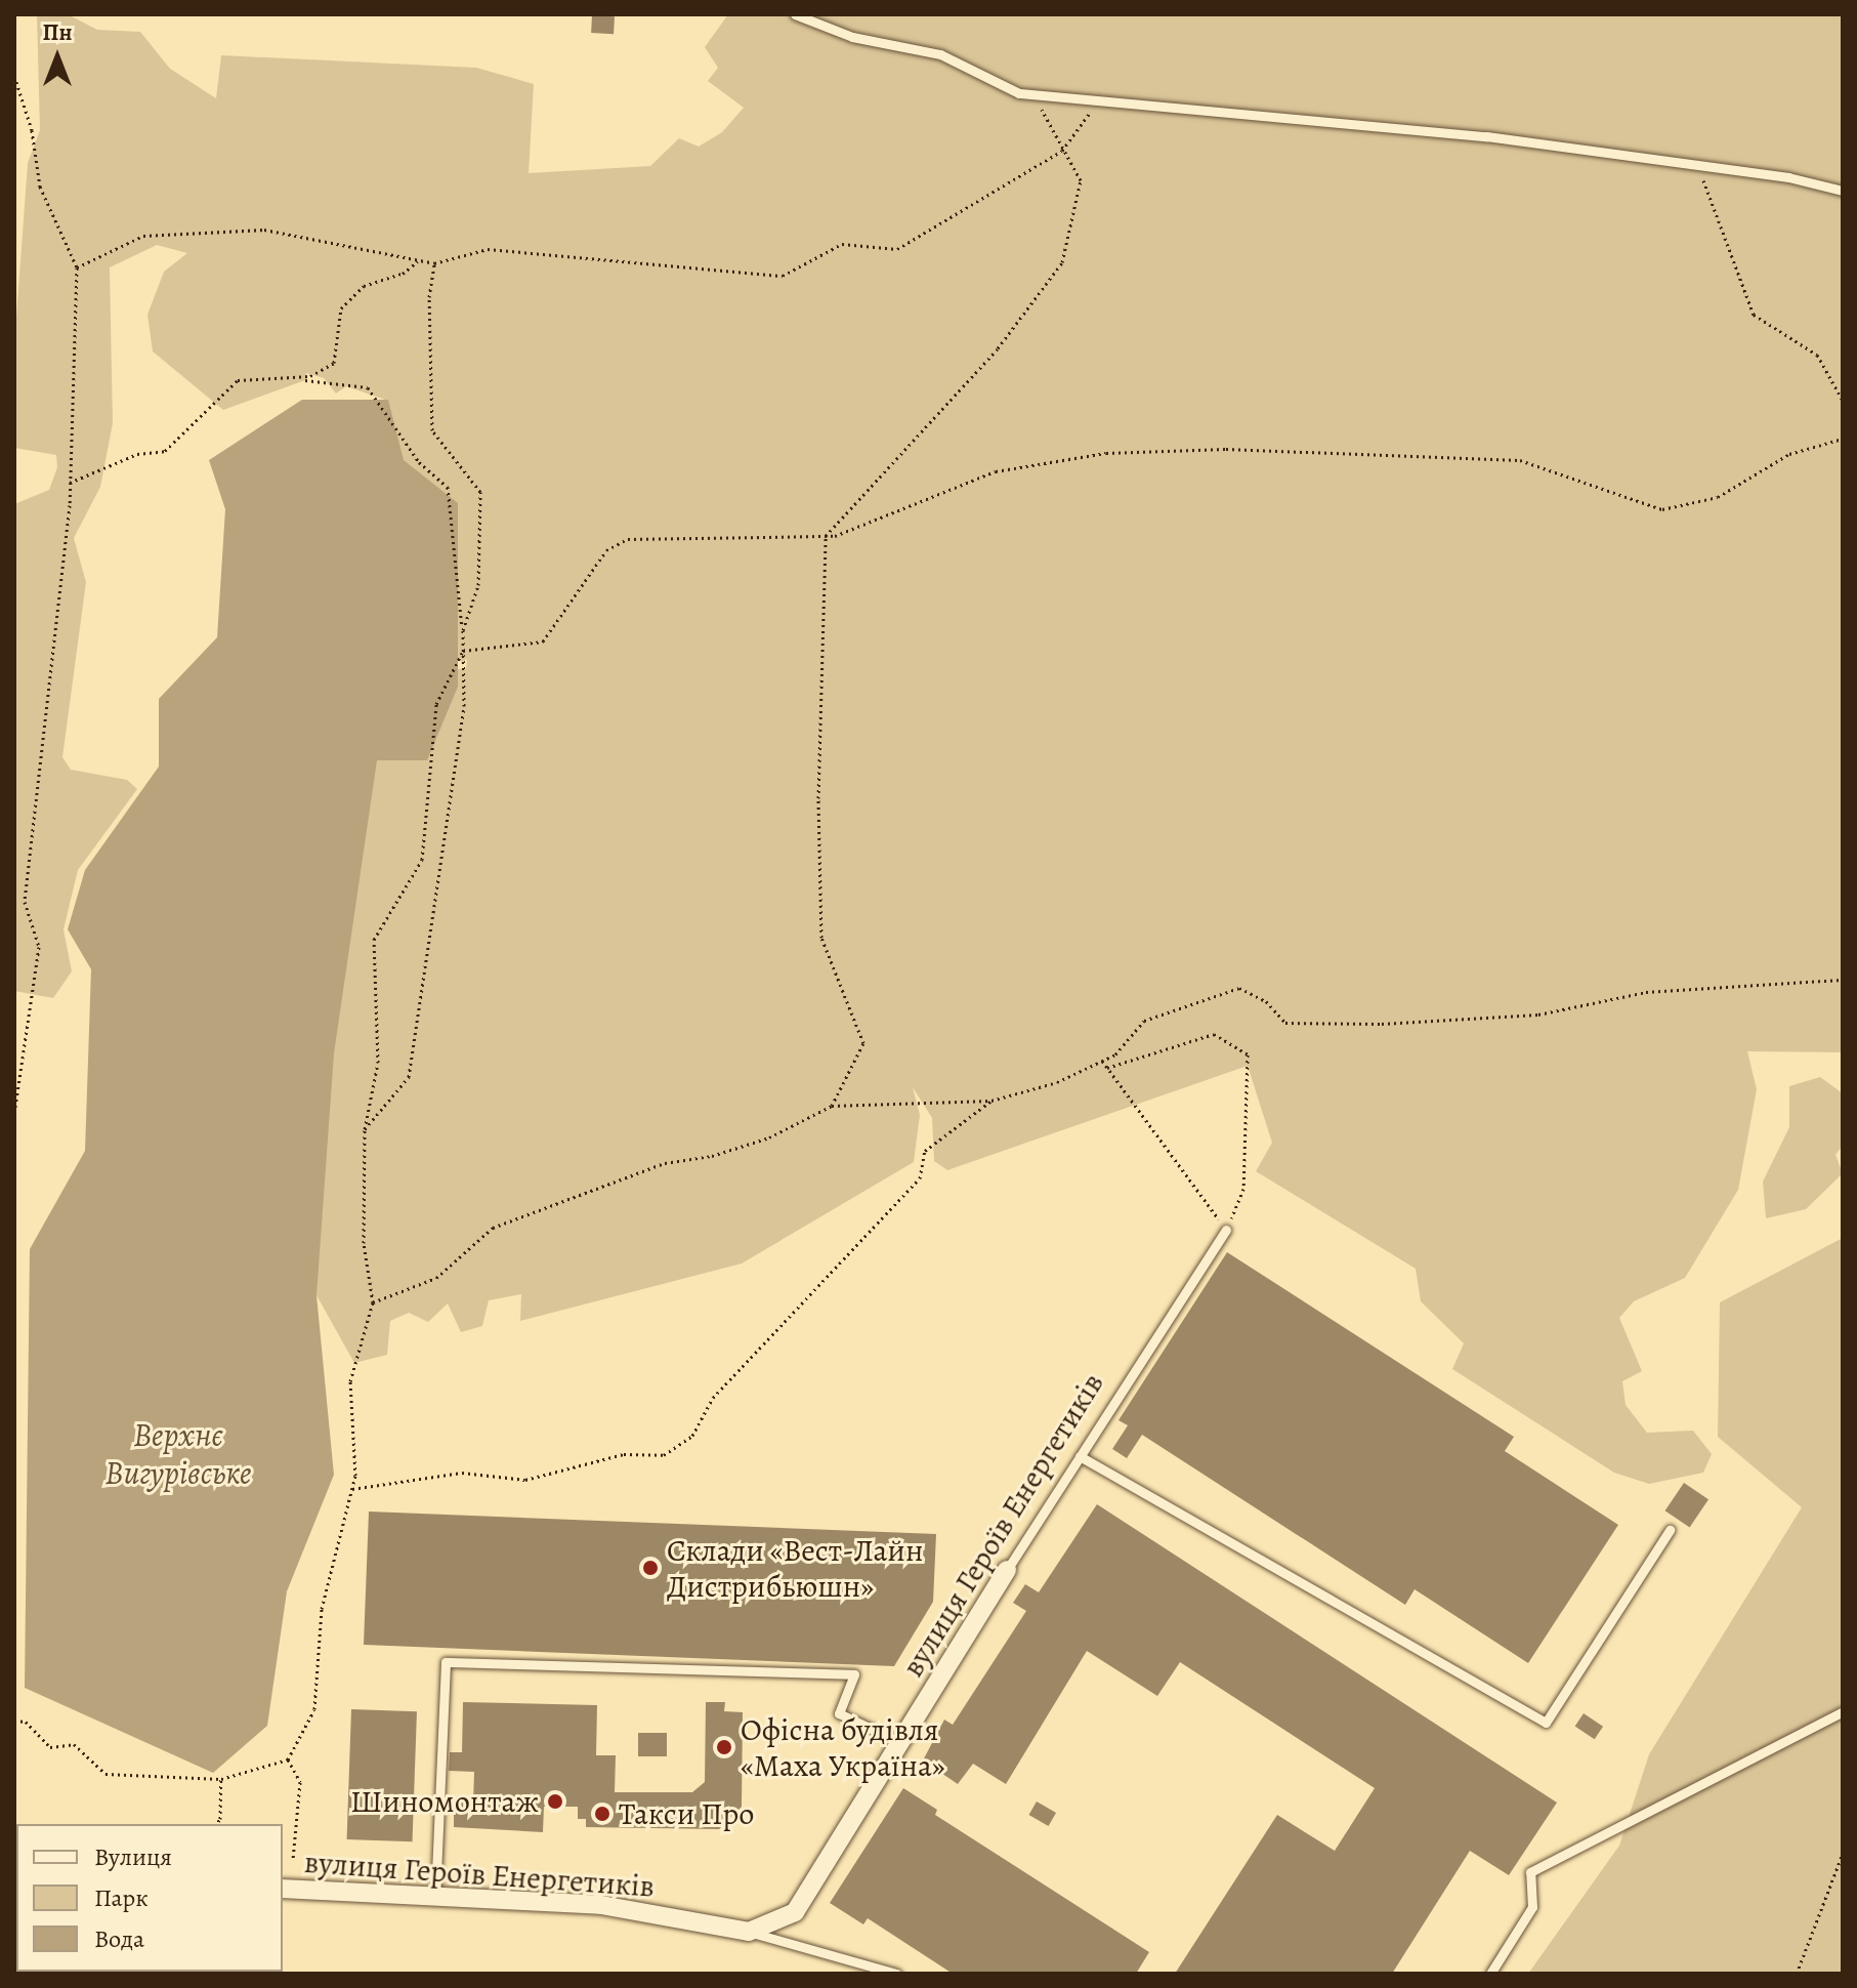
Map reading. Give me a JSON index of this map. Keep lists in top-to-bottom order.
{
  "streets": {
    "street": ["вулиця Героїв Енергетиків"]
  },
  "water": ["Верхнє Вигурівське"],
  "places": [
    "Склади «Вест-Лайн Дистрибьюшн»",
    "Офісна будівля «Маха Україна»",
    "Шиномонтаж",
    "Такси Про"
  ],
  "legend": ["Вулиця", "Парк", "Вода"],
  "north": "top"
}
